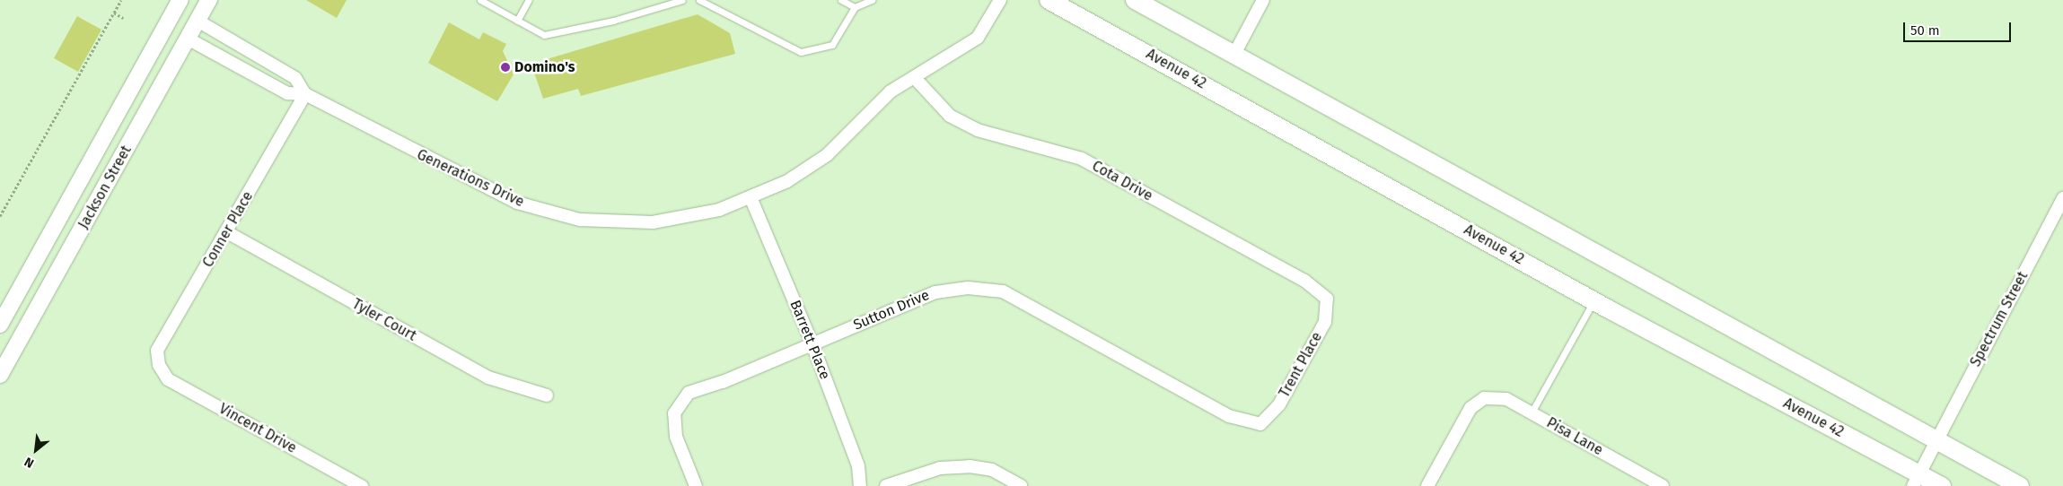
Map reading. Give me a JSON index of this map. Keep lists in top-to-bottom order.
{
  "streets": {
    "main road": ["Avenue 42"],
    "street": [
      "Generations Drive",
      "Cota Drive",
      "Jackson Street",
      "Conner Place",
      "Sutton Drive",
      "Spectrum Street",
      "Tyler Court",
      "Barrett Place",
      "Trent Place",
      "Vincent Drive",
      "Pisa Lane"
    ]
  },
  "crossings": [
    ["Avenue 42", "Spectrum Street"],
    ["Generations Drive", "Cota Drive"],
    ["Generations Drive", "Jackson Street"],
    ["Generations Drive", "Conner Place"],
    ["Generations Drive", "Barrett Place"],
    ["Cota Drive", "Trent Place"],
    ["Conner Place", "Tyler Court"],
    ["Conner Place", "Vincent Drive"],
    ["Sutton Drive", "Barrett Place"],
    ["Sutton Drive", "Trent Place"]
  ],
  "places": ["Domino's"],
  "scale_bar": "50 m",
  "north": "bottom left"
}
